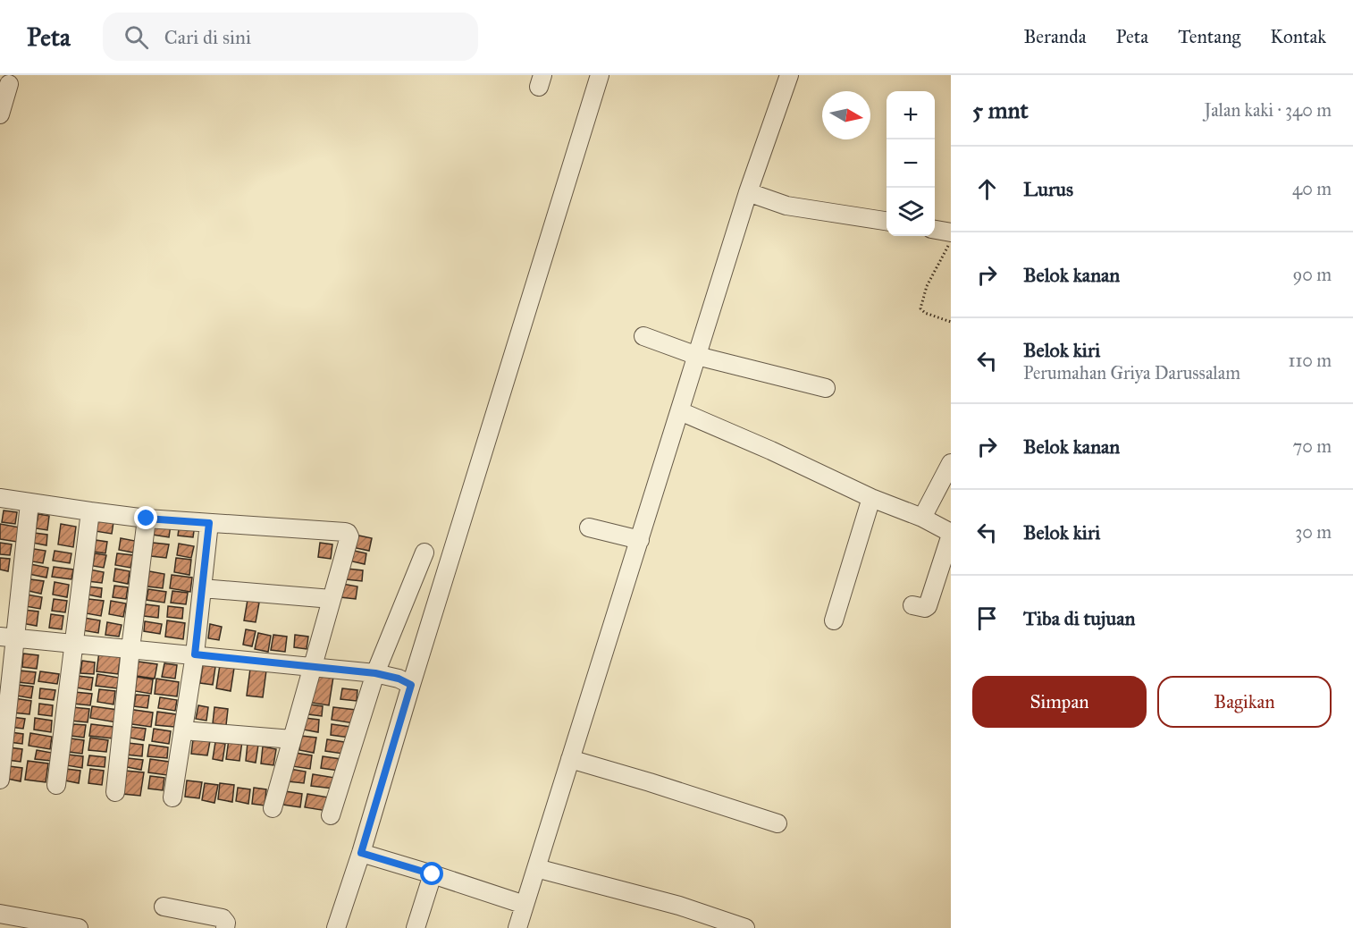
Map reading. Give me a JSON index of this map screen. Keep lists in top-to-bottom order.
{
  "north": "right",
  "page": {
    "header": "Peta",
    "search": "Cari di sini",
    "nav": [
      "Beranda",
      "Peta",
      "Tentang",
      "Kontak"
    ],
    "heading": ["5 mnt", "Jalan kaki · 340 m"],
    "map_buttons": ["+", "−"],
    "list": [
      ["Lurus", "40 m"],
      ["Belok kanan", "90 m"],
      ["Belok kiri", "Perumahan Griya Darussalam", "110 m"],
      ["Belok kanan", "70 m"],
      ["Belok kiri", "30 m"],
      "Tiba di tujuan"
    ],
    "buttons": ["Simpan", "Bagikan"]
  }
}
